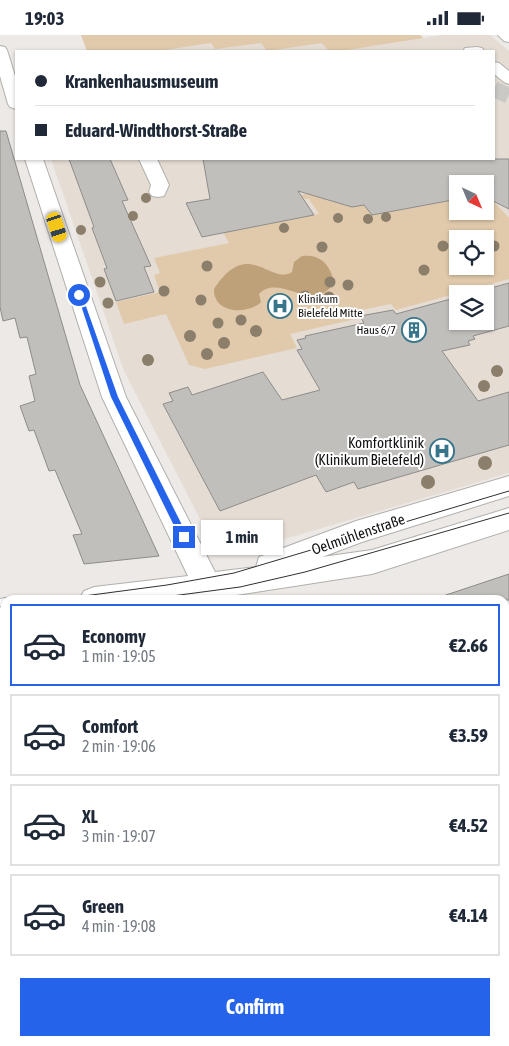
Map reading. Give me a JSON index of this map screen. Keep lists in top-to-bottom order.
{
  "streets": {
    "street": ["Oelmühlenstraße"]
  },
  "places": {
    "hospital": ["Klinikum Bielefeld Mitte", "Komfortklinik (Klinikum Bielefeld)"],
    "building": ["Haus 6/7"]
  },
  "north": "bottom right",
  "page": {
    "status": "19:03",
    "banner": ["Krankenhausmuseum", "Eduard-Windthorst-Straße"],
    "bubble": "1 min",
    "list": [
      {
        "name": "Economy",
        "note": "1 min · 19:05",
        "value": "€2.66"
      },
      {
        "name": "Comfort",
        "note": "2 min · 19:06",
        "value": "€3.59"
      },
      {
        "name": "XL",
        "note": "3 min · 19:07",
        "value": "€4.52"
      },
      {
        "name": "Green",
        "note": "4 min · 19:08",
        "value": "€4.14"
      }
    ],
    "buttons": "Confirm"
  }
}
